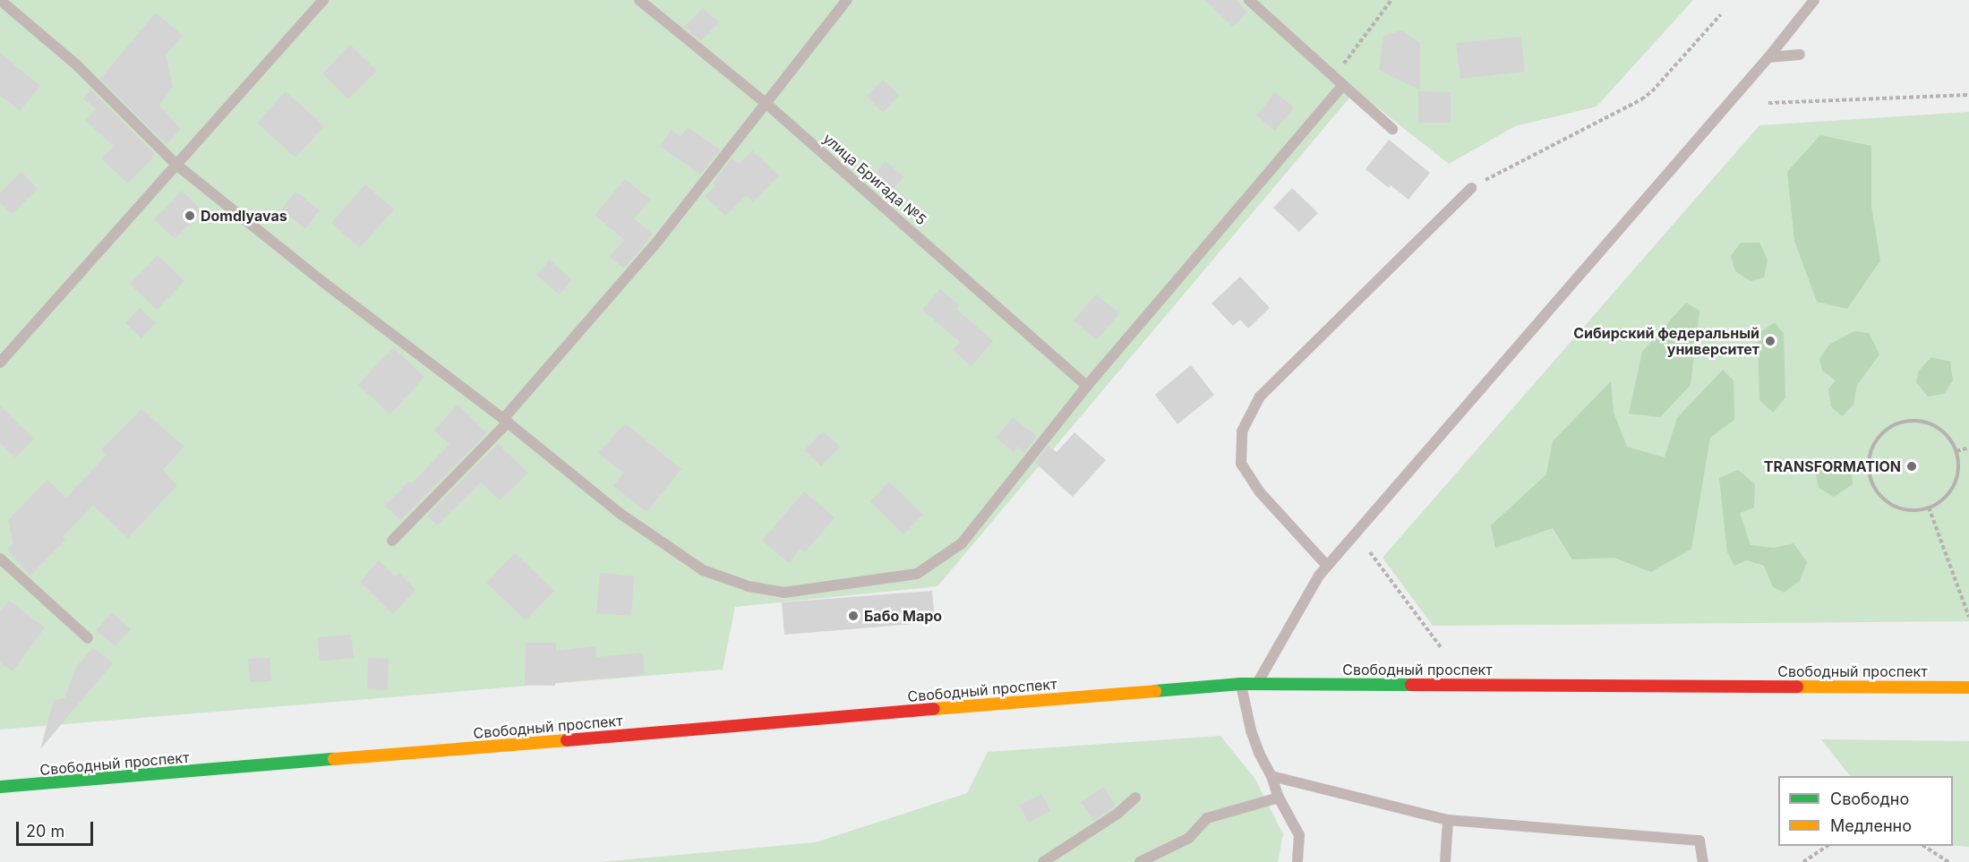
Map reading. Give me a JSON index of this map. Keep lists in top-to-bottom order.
{
  "streets": {
    "main road": ["Свободный проспект"],
    "lane": ["улица Бригада №5"]
  },
  "places": [
    "Domdlyavas",
    "Сибирский федеральный университет",
    "TRANSFORMATION",
    "Бабо Маро"
  ],
  "legend": ["Свободно", "Медленно"],
  "scale_bar": "20 m"
}
